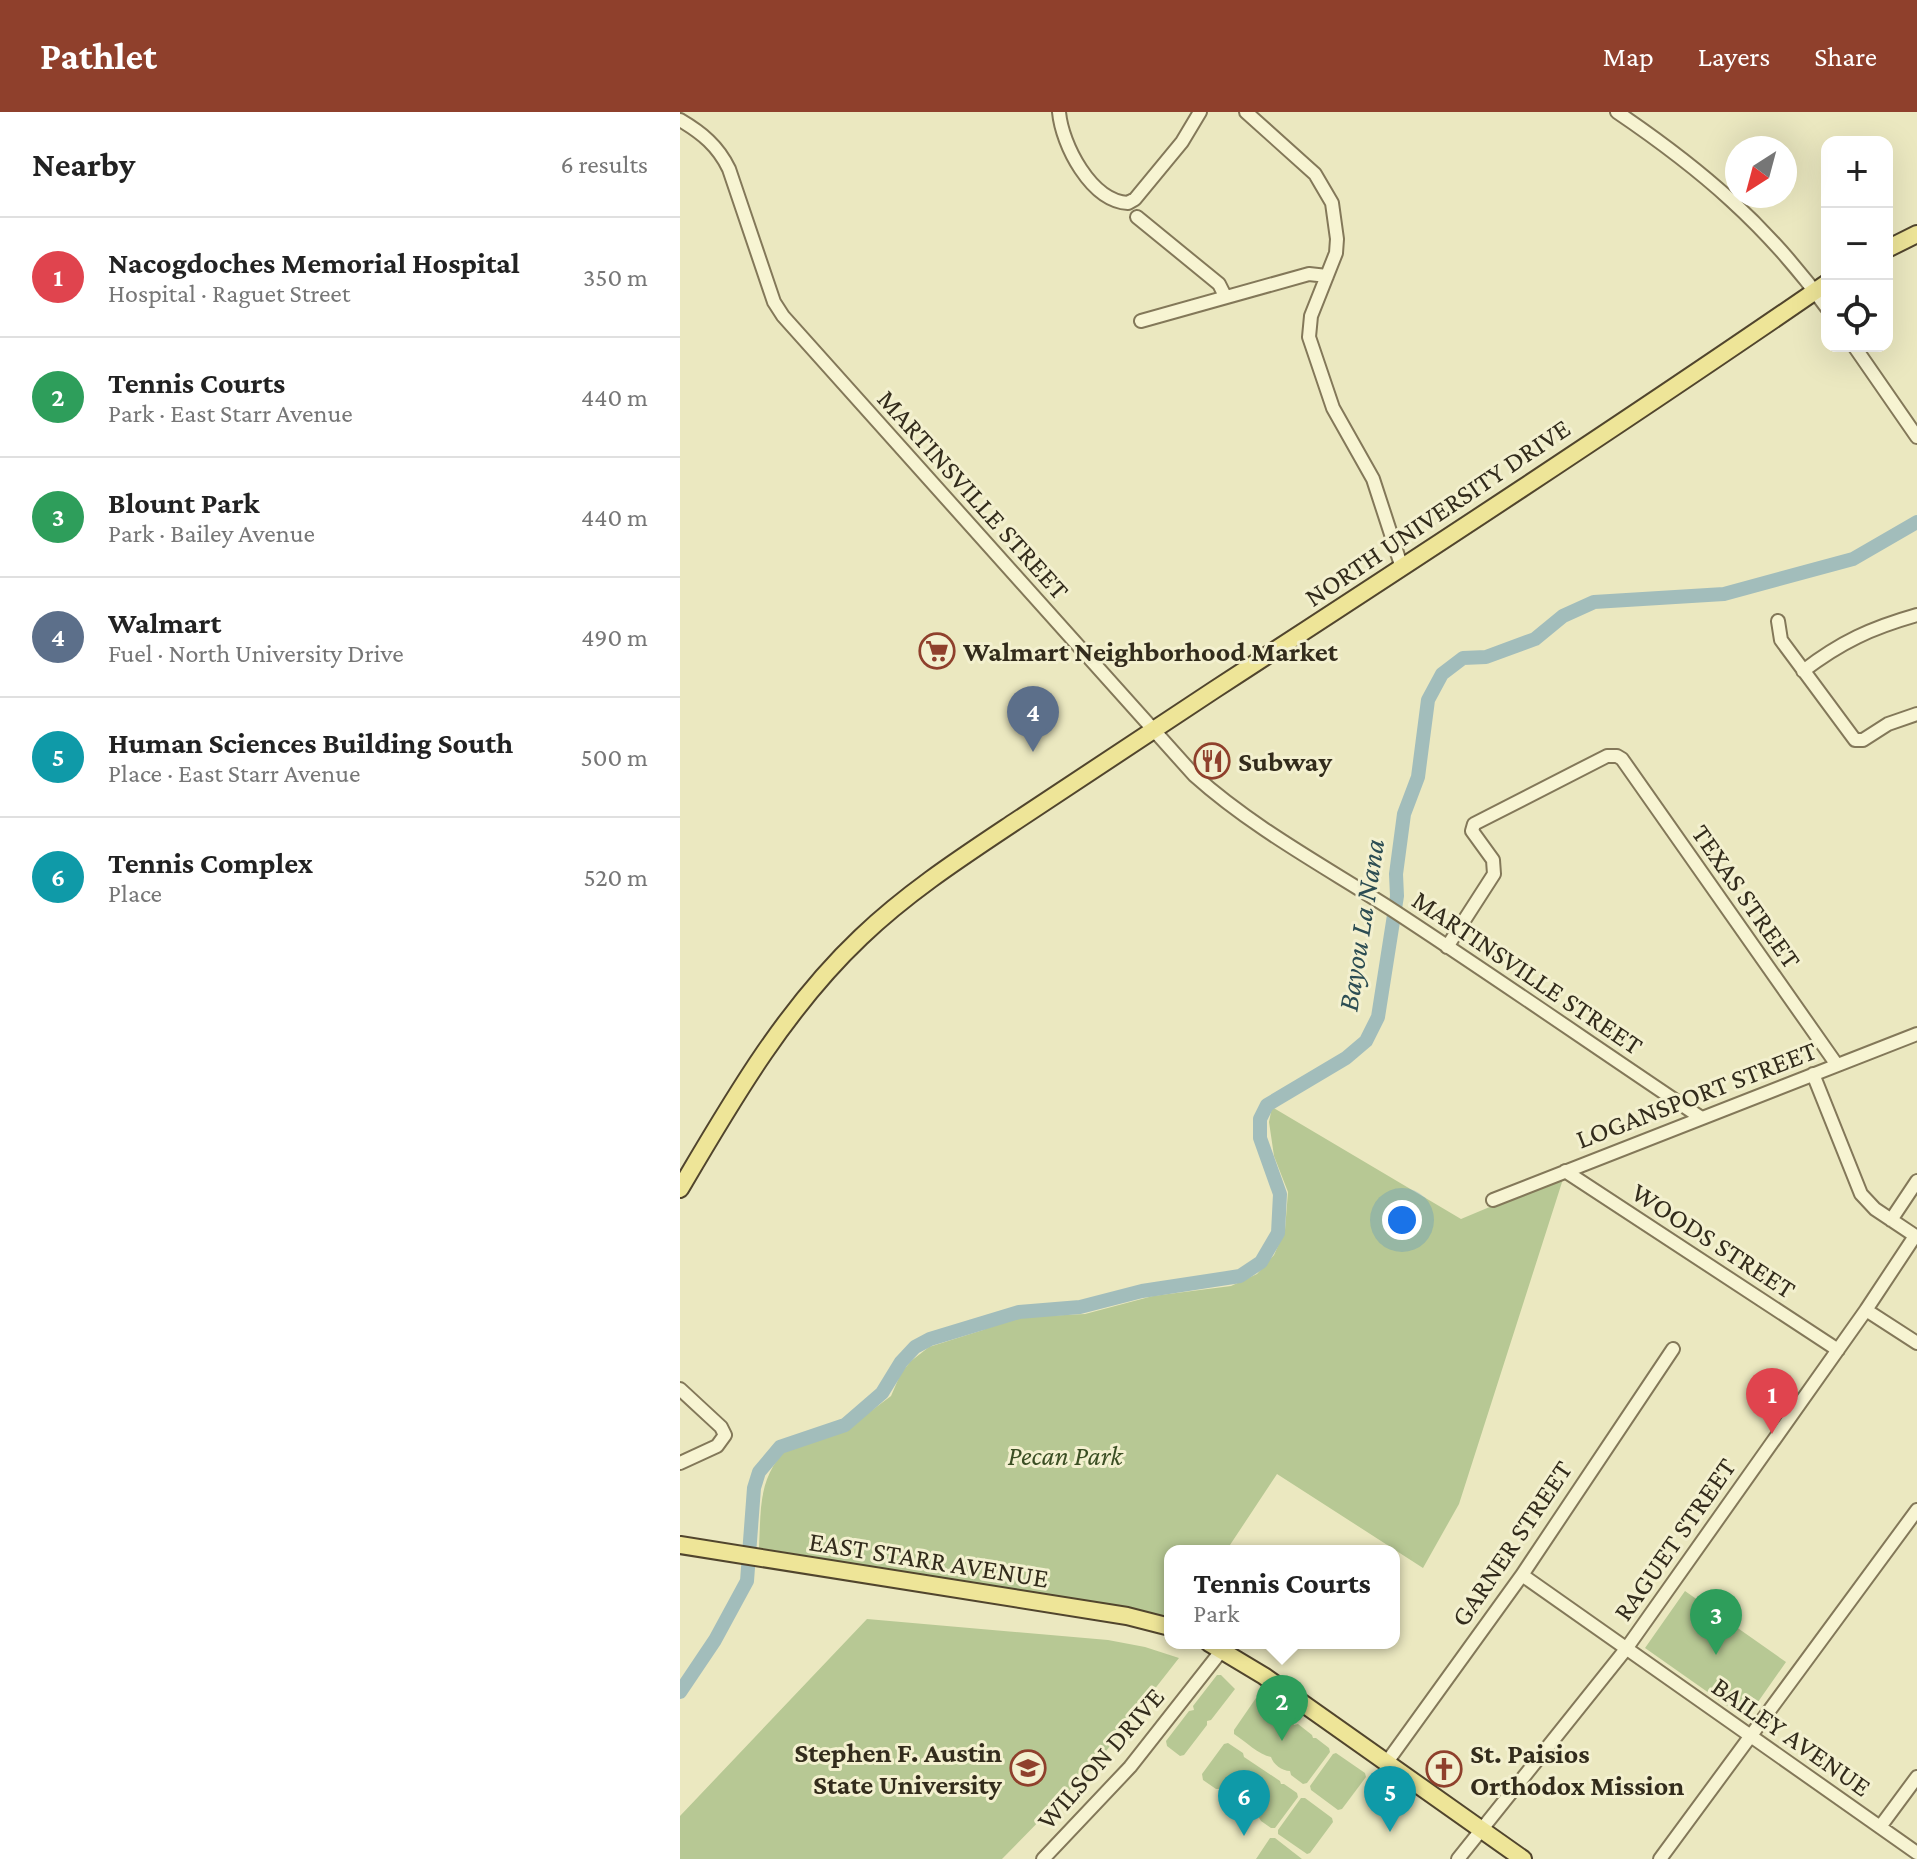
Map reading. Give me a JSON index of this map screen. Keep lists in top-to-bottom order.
{
  "streets": {
    "main road": ["NORTH UNIVERSITY DRIVE", "EAST STARR AVENUE"],
    "street": [
      "MARTINSVILLE STREET",
      "TEXAS STREET",
      "LOGANSPORT STREET",
      "WOODS STREET",
      "RAGUET STREET",
      "GARNER STREET",
      "BAILEY AVENUE",
      "WILSON DRIVE"
    ]
  },
  "crossings": [
    ["MARTINSVILLE STREET", "NORTH UNIVERSITY DRIVE"],
    ["MARTINSVILLE STREET", "TEXAS STREET"],
    ["MARTINSVILLE STREET", "LOGANSPORT STREET"],
    ["TEXAS STREET", "LOGANSPORT STREET"],
    ["LOGANSPORT STREET", "WOODS STREET"],
    ["WOODS STREET", "RAGUET STREET"],
    ["RAGUET STREET", "BAILEY AVENUE"],
    ["GARNER STREET", "BAILEY AVENUE"]
  ],
  "water": ["Bayou La Nana"],
  "parks": ["Pecan Park"],
  "places": {
    "supermarket": ["Walmart Neighborhood Market"],
    "restaurant": ["Subway"],
    "school or university": ["Stephen F. Austin State University"],
    "church": ["St. Paisios Orthodox Mission"]
  },
  "north": "bottom left",
  "page": {
    "header": "Pathlet",
    "nav": ["Map", "Layers", "Share"],
    "heading": ["Nearby", "6 results"],
    "map_buttons": ["+", "−"],
    "list": [
      {
        "mark": "1",
        "name": "Nacogdoches Memorial Hospital",
        "note": "Hospital · Raguet Street",
        "value": "350 m"
      },
      {
        "mark": "2",
        "name": "Tennis Courts",
        "note": "Park · East Starr Avenue",
        "value": "440 m"
      },
      {
        "mark": "3",
        "name": "Blount Park",
        "note": "Park · Bailey Avenue",
        "value": "440 m"
      },
      {
        "mark": "4",
        "name": "Walmart",
        "note": "Fuel · North University Drive",
        "value": "490 m"
      },
      {
        "mark": "5",
        "name": "Human Sciences Building South",
        "note": "Place · East Starr Avenue",
        "value": "500 m"
      },
      {
        "mark": "6",
        "name": "Tennis Complex",
        "note": "Place",
        "value": "520 m"
      }
    ],
    "pins": [
      "4",
      "1",
      "3",
      "2",
      "5",
      "6"
    ],
    "popup": ["Tennis Courts", "Park"]
  }
}
